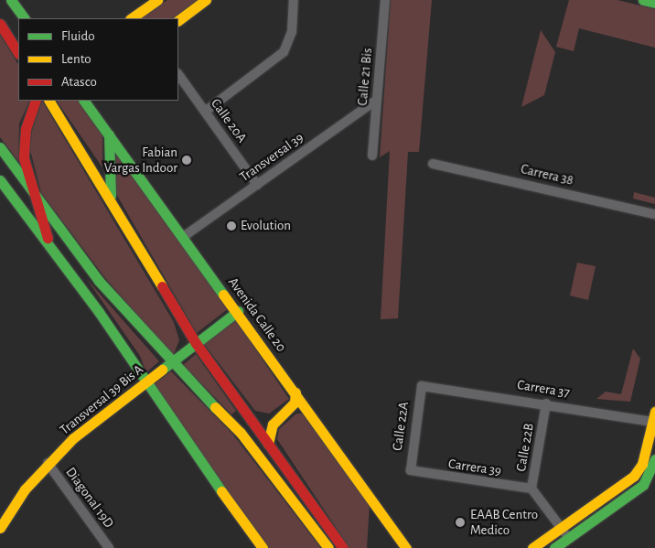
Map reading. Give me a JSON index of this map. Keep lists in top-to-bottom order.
{
  "streets": {
    "main road": ["Avenida Calle 20", "Transversal 39 Bis A"],
    "street": [
      "Calle 21 Bis",
      "Calle 20A",
      "Transversal 39",
      "Carrera 38",
      "Carrera 37",
      "Calle 22A",
      "Calle 22B",
      "Carrera 39",
      "Diagonal 19D"
    ]
  },
  "crossings": [
    ["Calle 21 Bis", "Transversal 39"],
    ["Calle 20A", "Transversal 39"],
    ["Transversal 39", "Avenida Calle 20"],
    ["Avenida Calle 20", "Transversal 39 Bis A"],
    ["Carrera 37", "Calle 22A"],
    ["Carrera 37", "Calle 22B"],
    ["Transversal 39 Bis A", "Diagonal 19D"],
    ["Calle 22A", "Carrera 39"],
    ["Calle 22B", "Carrera 39"]
  ],
  "places": ["Fabian Vargas Indoor", "Evolution", "EAAB Centro Medico"],
  "legend": ["Fluido", "Lento", "Atasco"]
}
